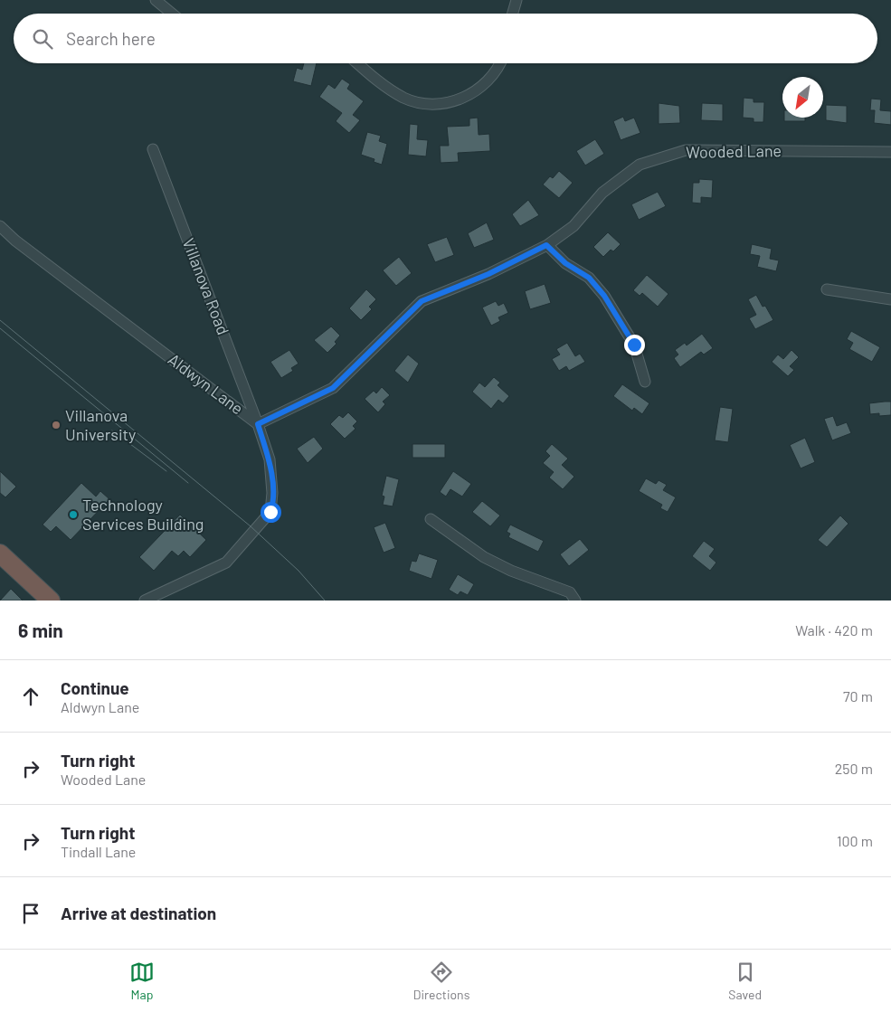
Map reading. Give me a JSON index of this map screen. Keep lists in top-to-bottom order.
{
  "streets": {
    "street": ["Wooded Lane", "Villanova Road", "Aldwyn Lane"]
  },
  "crossings": [
    ["Wooded Lane", "Villanova Road"],
    ["Wooded Lane", "Aldwyn Lane"],
    ["Villanova Road", "Aldwyn Lane"]
  ],
  "places": ["Villanova University", "Technology Services Building"],
  "north": "bottom left",
  "page": {
    "search": "Search here",
    "heading": ["6 min", "Walk · 420 m"],
    "list": [
      ["Continue", "Aldwyn Lane", "70 m"],
      ["Turn right", "Wooded Lane", "250 m"],
      ["Turn right", "Tindall Lane", "100 m"],
      "Arrive at destination"
    ],
    "nav": ["Map", "Directions", "Saved"]
  }
}
